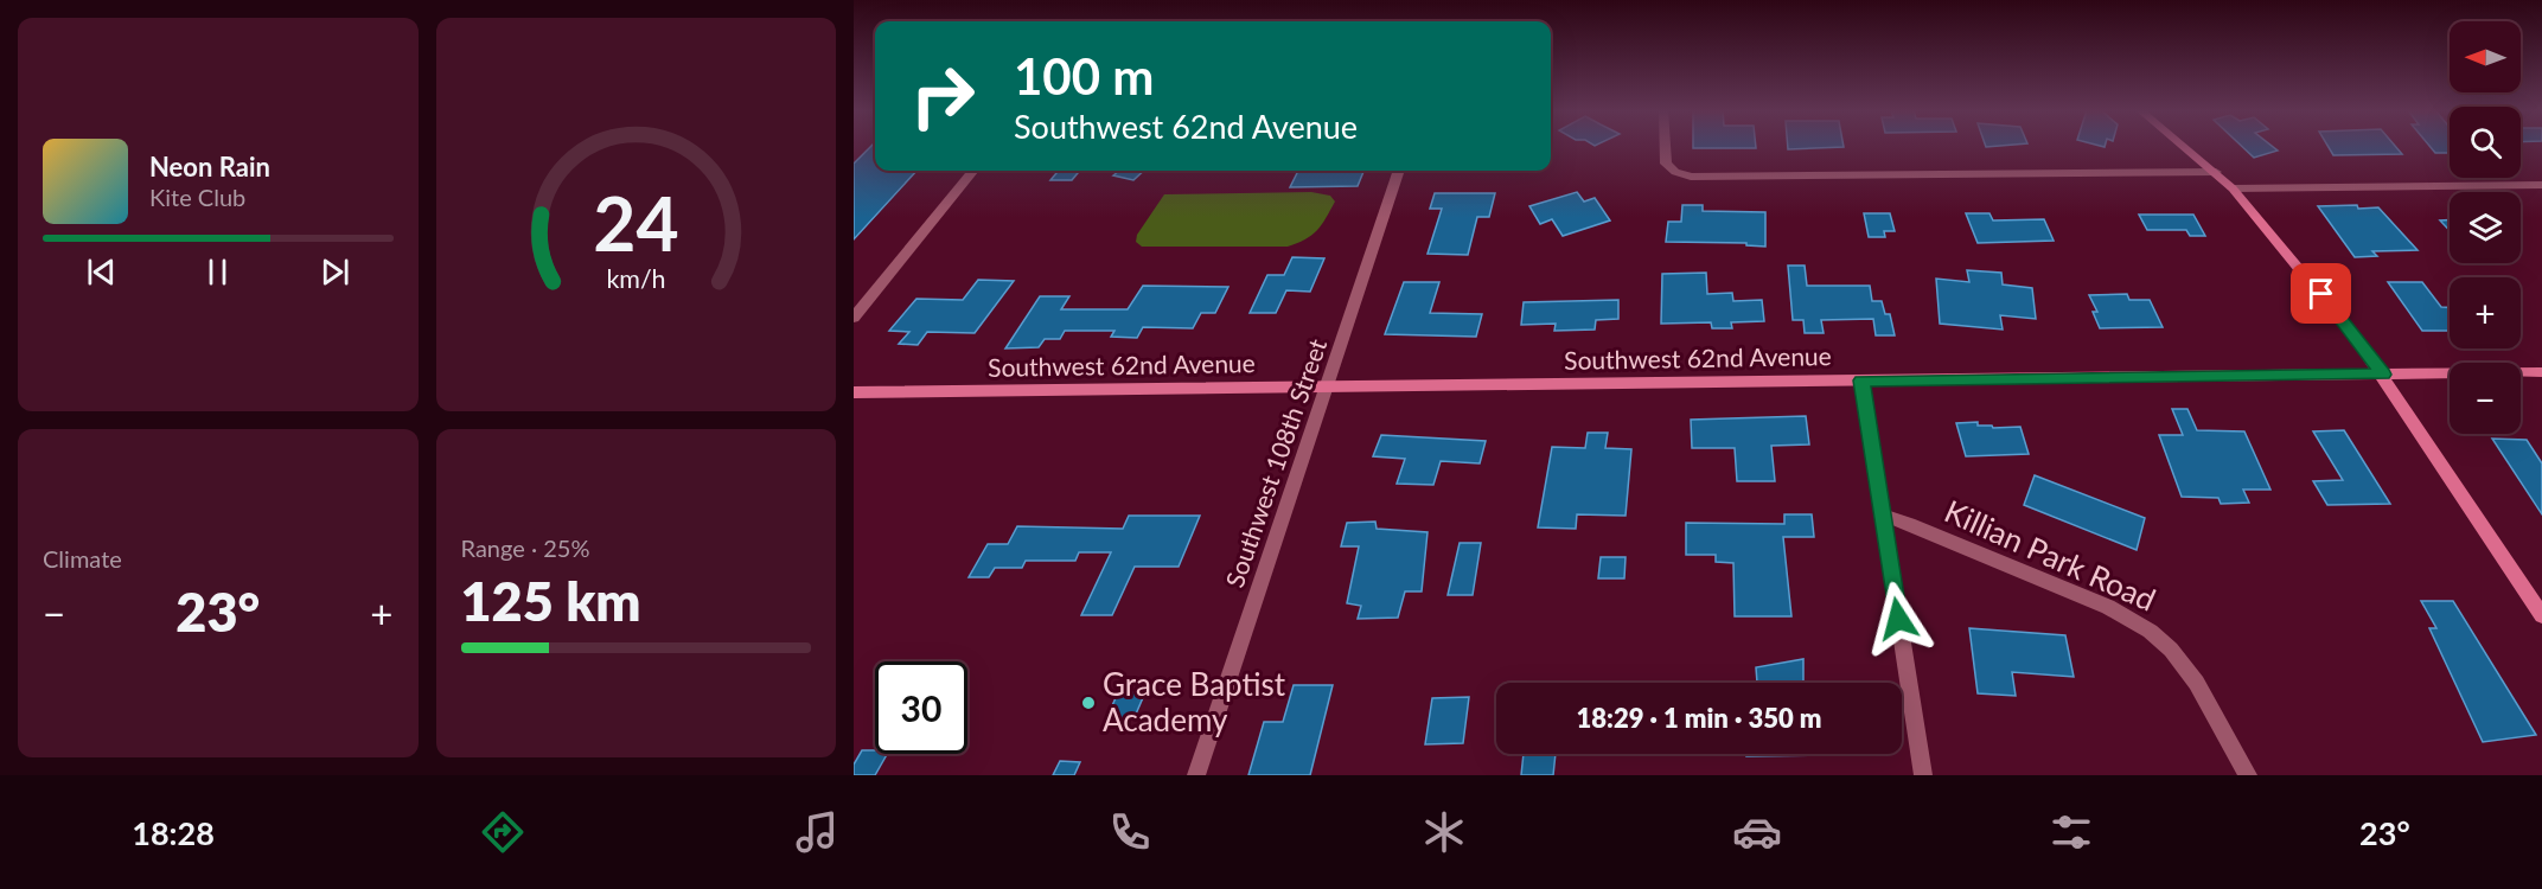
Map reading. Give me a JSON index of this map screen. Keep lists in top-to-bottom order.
{
  "streets": {
    "street": ["Southwest 62nd Avenue", "Southwest 108th Street", "Killian Park Road"]
  },
  "crossings": [
    ["Southwest 62nd Avenue", "Southwest 108th Street"]
  ],
  "places": ["Grace Baptist Academy"],
  "north": "left",
  "page": {
    "map_buttons": ["+", "−"],
    "turn": ["100 m", "Southwest 62nd Avenue"],
    "song": ["Neon Rain", "Kite Club"],
    "tile": [
      "Climate",
      ["Range · 25%", "125 km"]
    ],
    "heat": ["−", "23°", "+"],
    "limit": "30",
    "trip": "18:29 · 1 min · 350 m",
    "tabs": ["18:28", "23°"],
    "gauge": ["24", "km/h"]
  }
}
